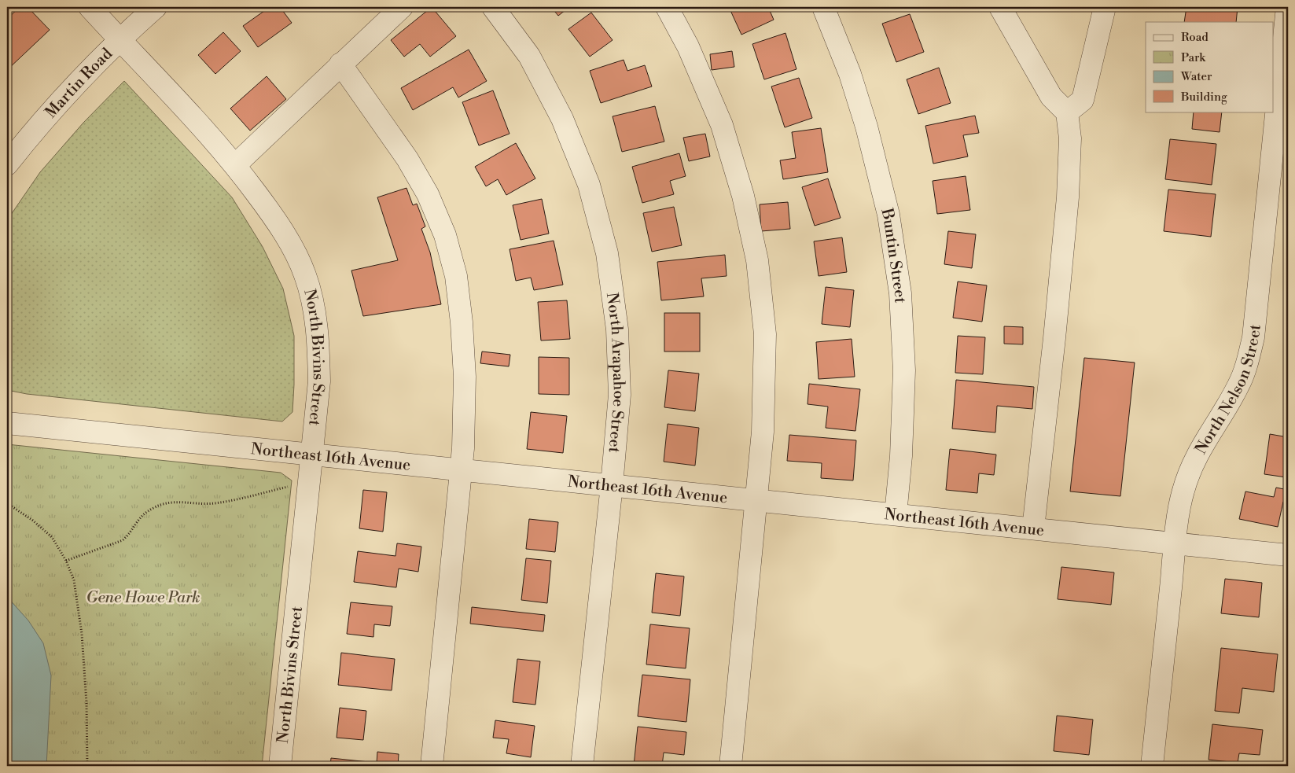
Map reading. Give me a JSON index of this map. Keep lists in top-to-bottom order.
{
  "streets": {
    "street": [
      "Martin Road",
      "Buntin Street",
      "North Bivins Street",
      "North Arapahoe Street",
      "North Nelson Street",
      "Northeast 16th Avenue"
    ]
  },
  "crossings": [
    ["Martin Road", "North Bivins Street"],
    ["Buntin Street", "Northeast 16th Avenue"],
    ["North Bivins Street", "Northeast 16th Avenue"],
    ["North Arapahoe Street", "Northeast 16th Avenue"],
    ["North Nelson Street", "Northeast 16th Avenue"]
  ],
  "parks": ["Gene Howe Park"],
  "legend": [
    "Road",
    "Park",
    "Water",
    "Building"
  ]
}
